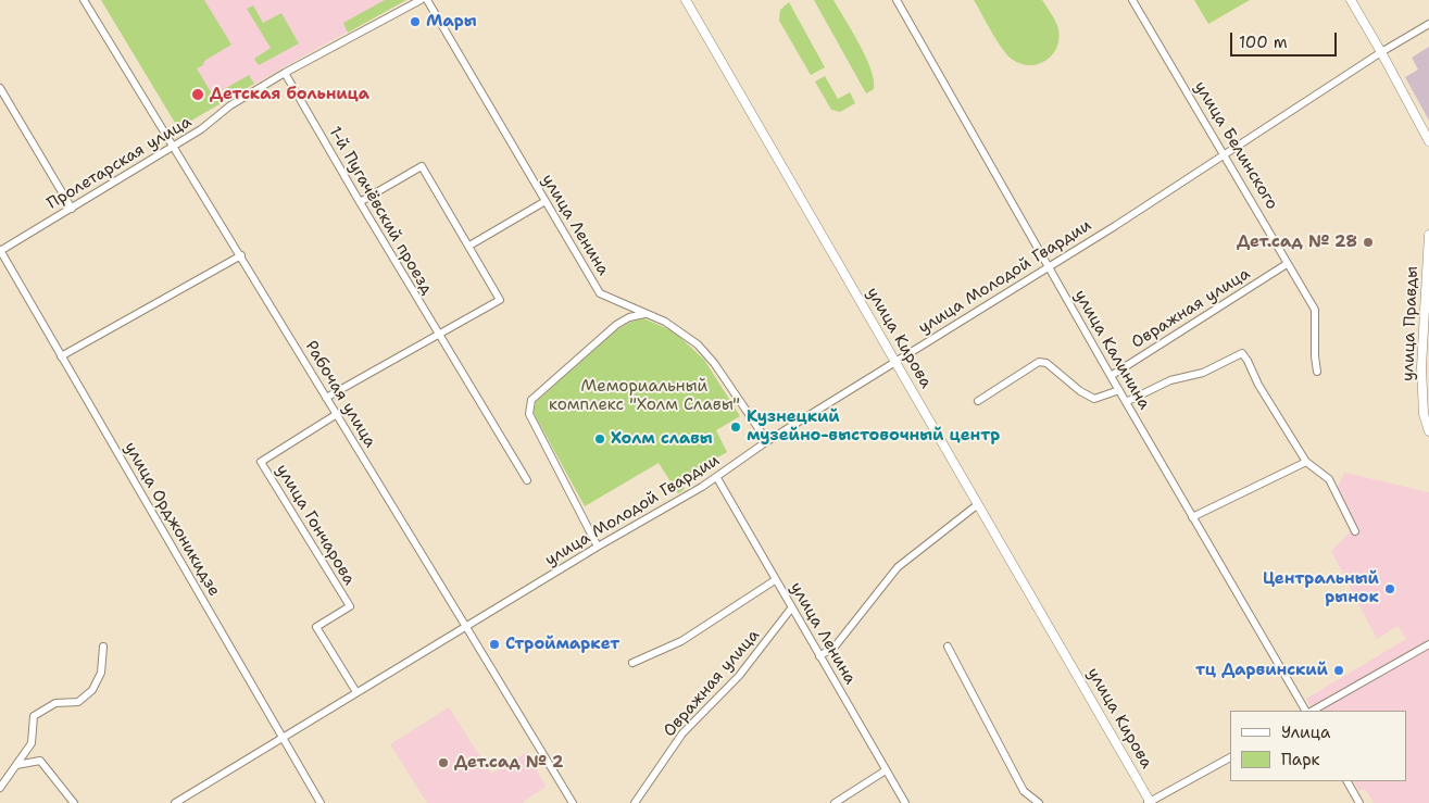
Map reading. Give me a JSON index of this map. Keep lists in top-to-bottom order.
{
  "streets": {
    "street": [
      "улица Белинского",
      "Пролетарская улица",
      "1-й Пугачёвский проезд",
      "улица Ленина",
      "улица Молодой Гвардии",
      "Овражная улица",
      "улица Правды",
      "улица Кирова",
      "улица Калинина",
      "Рабочая улица",
      "улица Орджоникидзе",
      "улица Гончарова"
    ]
  },
  "crossings": [
    ["улица Белинского", "улица Молодой Гвардии"],
    ["улица Белинского", "Овражная улица"],
    ["Пролетарская улица", "1-й Пугачёвский проезд"],
    ["Пролетарская улица", "Рабочая улица"],
    ["Пролетарская улица", "улица Орджоникидзе"],
    ["улица Ленина", "улица Молодой Гвардии"],
    ["улица Ленина", "Овражная улица"],
    ["улица Молодой Гвардии", "улица Кирова"],
    ["улица Молодой Гвардии", "улица Калинина"],
    ["улица Молодой Гвардии", "Рабочая улица"],
    ["улица Молодой Гвардии", "улица Орджоникидзе"],
    ["улица Молодой Гвардии", "улица Гончарова"],
    ["Овражная улица", "улица Калинина"],
    ["Рабочая улица", "улица Гончарова"]
  ],
  "parks": ["Мемориальный комплекс \"Холм Славы\""],
  "places": [
    "Мары",
    "Детская больница",
    "Дет.сад № 28",
    "Кузнецкий музейно-выстовочный центр",
    "Холм славы",
    "Центральный рынок",
    "Строймаркет",
    "тц Дарвинский",
    "Дет.сад № 2"
  ],
  "legend": ["Улица", "Парк"],
  "scale_bar": "100 m"
}
